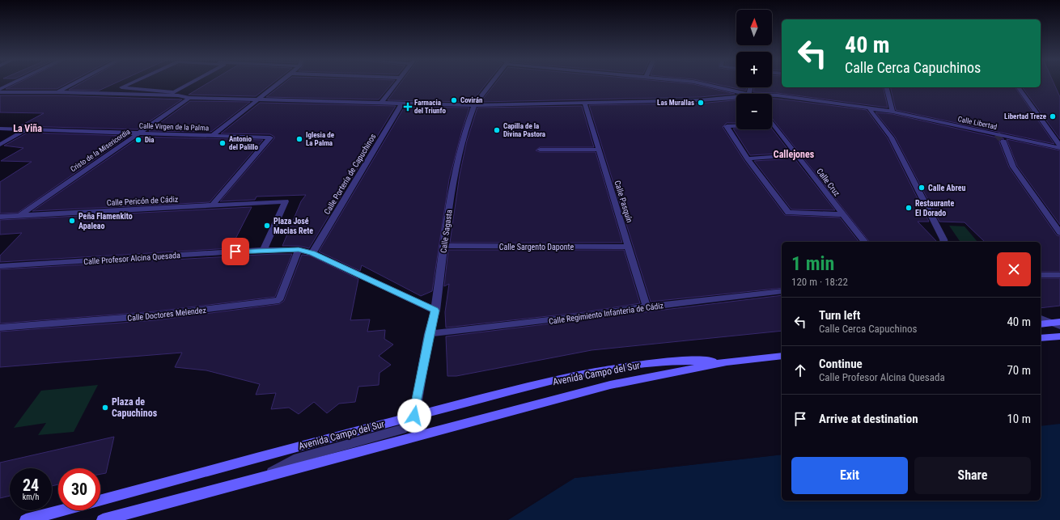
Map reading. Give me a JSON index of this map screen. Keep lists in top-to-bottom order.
{
  "streets": {
    "street": [
      "Calle Libertad",
      "Calle Virgen de la Palma",
      "Cristo de la Misericordia",
      "Calle Portería de Capuchinos",
      "Calle Cruz",
      "Calle Pericón de Cádiz",
      "Calle Pasquín",
      "Calle Sagasta",
      "Calle Sargento Daponte",
      "Calle Profesor Alcina Quesada",
      "Calle Regimiento Infanteria de Cádiz",
      "Calle Doctores Melendez",
      "Avenida Campo del Sur"
    ]
  },
  "crossings": [
    ["Calle Virgen de la Palma", "Cristo de la Misericordia"],
    ["Calle Virgen de la Palma", "Calle Pericón de Cádiz"],
    ["Cristo de la Misericordia", "Calle Pericón de Cádiz"],
    ["Calle Portería de Capuchinos", "Calle Profesor Alcina Quesada"],
    ["Calle Pericón de Cádiz", "Calle Profesor Alcina Quesada"],
    ["Calle Pasquín", "Calle Sargento Daponte"],
    ["Calle Pasquín", "Calle Regimiento Infanteria de Cádiz"],
    ["Calle Sagasta", "Calle Sargento Daponte"],
    ["Calle Sagasta", "Calle Profesor Alcina Quesada"],
    ["Calle Sagasta", "Calle Regimiento Infanteria de Cádiz"],
    ["Calle Sagasta", "Avenida Campo del Sur"],
    ["Calle Profesor Alcina Quesada", "Calle Doctores Melendez"]
  ],
  "districts": ["La Viña", "Callejones"],
  "places": {
    "other": [
      "Covirán",
      "Las Murallas",
      "Libertad Treze",
      "Capilla de la Divina Pastora",
      "Iglesia de La Palma",
      "Dia",
      "Antonio del Palillo",
      "Calle Abreu",
      "Restaurante El Dorado",
      "Peña Flamenkito Apaleao",
      "Plaza José Macias Rete",
      "Plaza de Capuchinos"
    ],
    "health": ["Farmacia del Triunfo"]
  },
  "north": "top",
  "page": {
    "map_buttons": ["+", "−"],
    "turn": ["40 m", "Calle Cerca Capuchinos"],
    "heading": ["1 min", "120 m · 18:22"],
    "list": [
      {
        "name": "Turn left",
        "note": "Calle Cerca Capuchinos",
        "value": "40 m"
      },
      {
        "name": "Continue",
        "note": "Calle Profesor Alcina Quesada",
        "value": "70 m"
      },
      {
        "name": "Arrive at destination",
        "value": "10 m"
      }
    ],
    "buttons": ["Exit", "Share"],
    "speed": "24 km/h",
    "limit": "30"
  }
}
